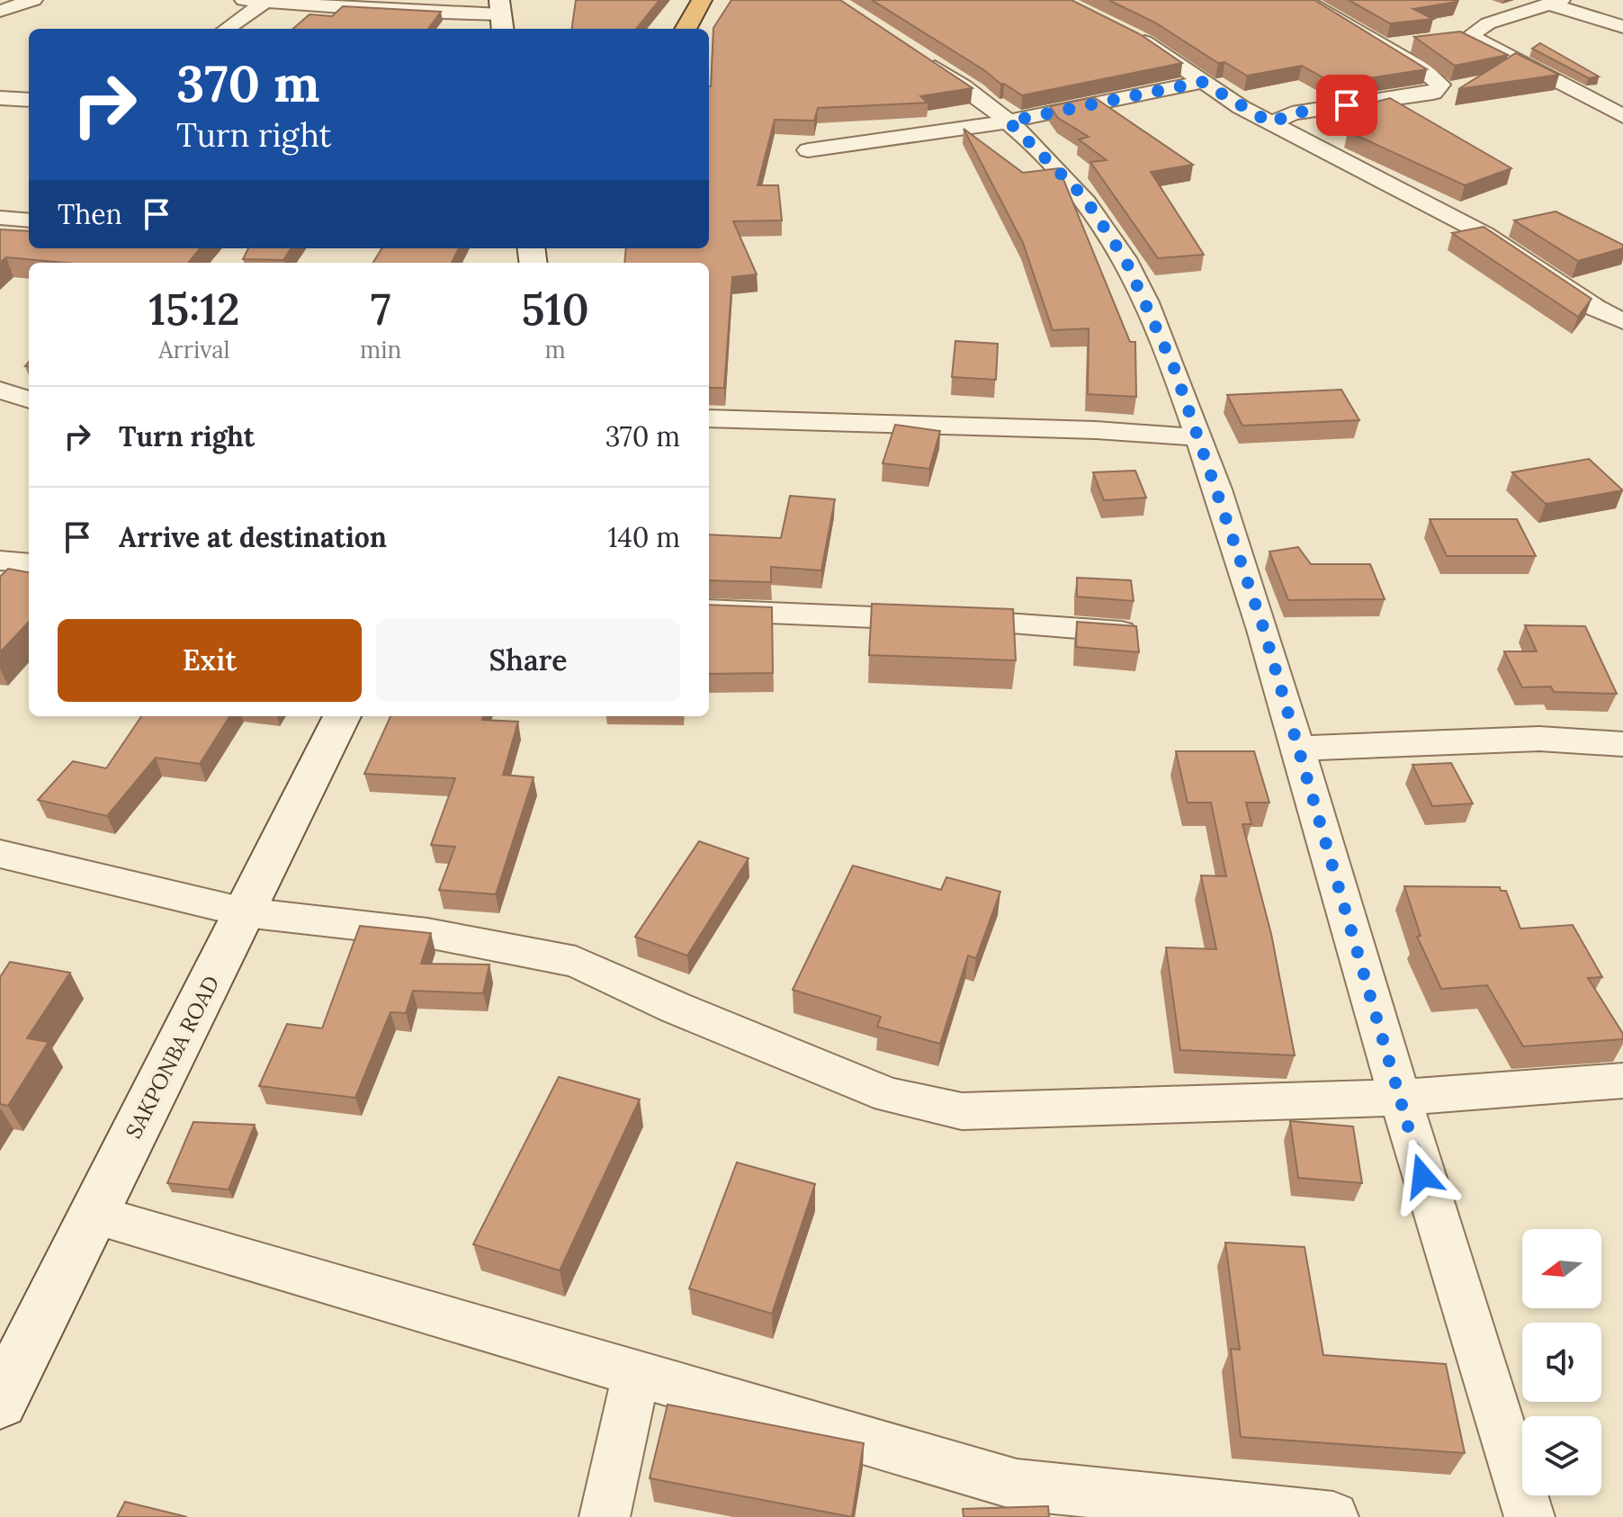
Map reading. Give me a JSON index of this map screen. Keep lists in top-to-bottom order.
{
  "streets": {
    "main road": ["SAKPONBA ROAD"]
  },
  "north": "left",
  "page": {
    "turn": ["370 m", "Turn right"],
    "then": "Then",
    "eta": [
      "15:12",
      "Arrival",
      "7",
      "min",
      "510",
      "m"
    ],
    "list": [
      {
        "name": "Turn right",
        "value": "370 m"
      },
      {
        "name": "Arrive at destination",
        "value": "140 m"
      }
    ],
    "buttons": ["Exit", "Share"]
  }
}
